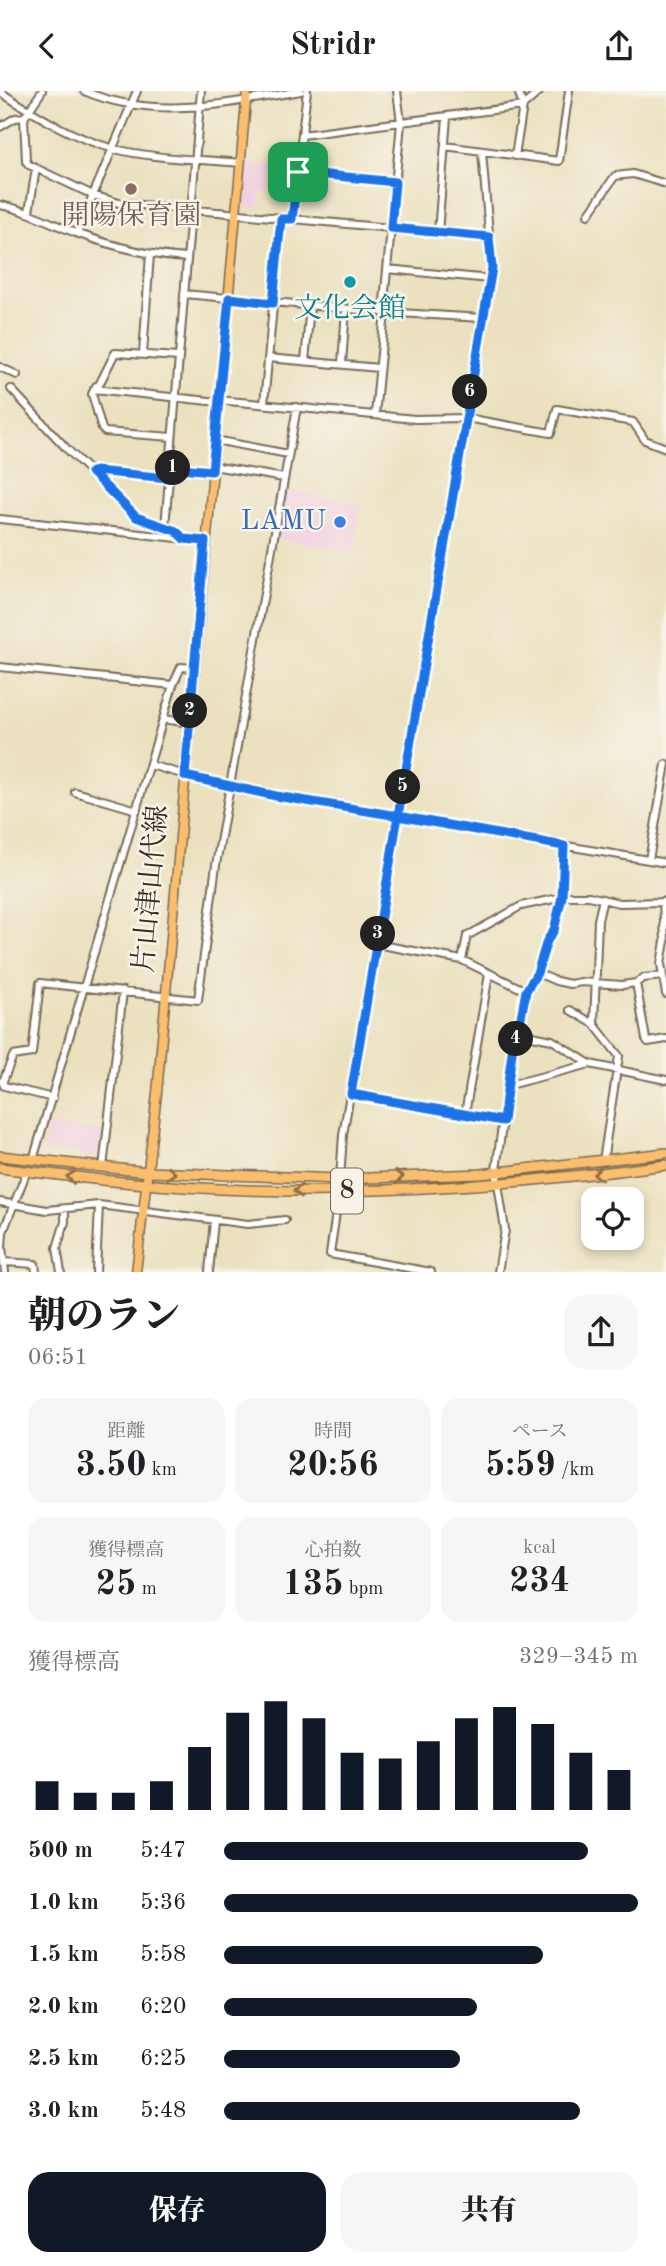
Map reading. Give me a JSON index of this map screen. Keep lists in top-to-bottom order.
{
  "streets": {
    "highway": ["8"],
    "main road": ["片山津山代線"]
  },
  "crossings": [
    ["片山津山代線", "8"]
  ],
  "places": ["開陽保育園", "文化会館", "LAMU"],
  "page": {
    "header": "Stridr",
    "pins": [
      "6",
      "1",
      "2",
      "5",
      "3",
      "4"
    ],
    "heading": ["朝のラン", "06:51"],
    "stats": [
      ["距離", "3.50 km"],
      ["時間", "20:56"],
      ["ペース", "5:59 /km"],
      ["獲得標高", "25 m"],
      ["心拍数", "135 bpm"],
      ["kcal", "234"]
    ],
    "chart": ["獲得標高", "329–345 m"],
    "list": [
      {
        "name": "500 m",
        "note": "5:47"
      },
      {
        "name": "1.0 km",
        "note": "5:36"
      },
      {
        "name": "1.5 km",
        "note": "5:58"
      },
      {
        "name": "2.0 km",
        "note": "6:20"
      },
      {
        "name": "2.5 km",
        "note": "6:25"
      },
      {
        "name": "3.0 km",
        "note": "5:48"
      }
    ],
    "buttons": ["保存", "共有"]
  }
}
